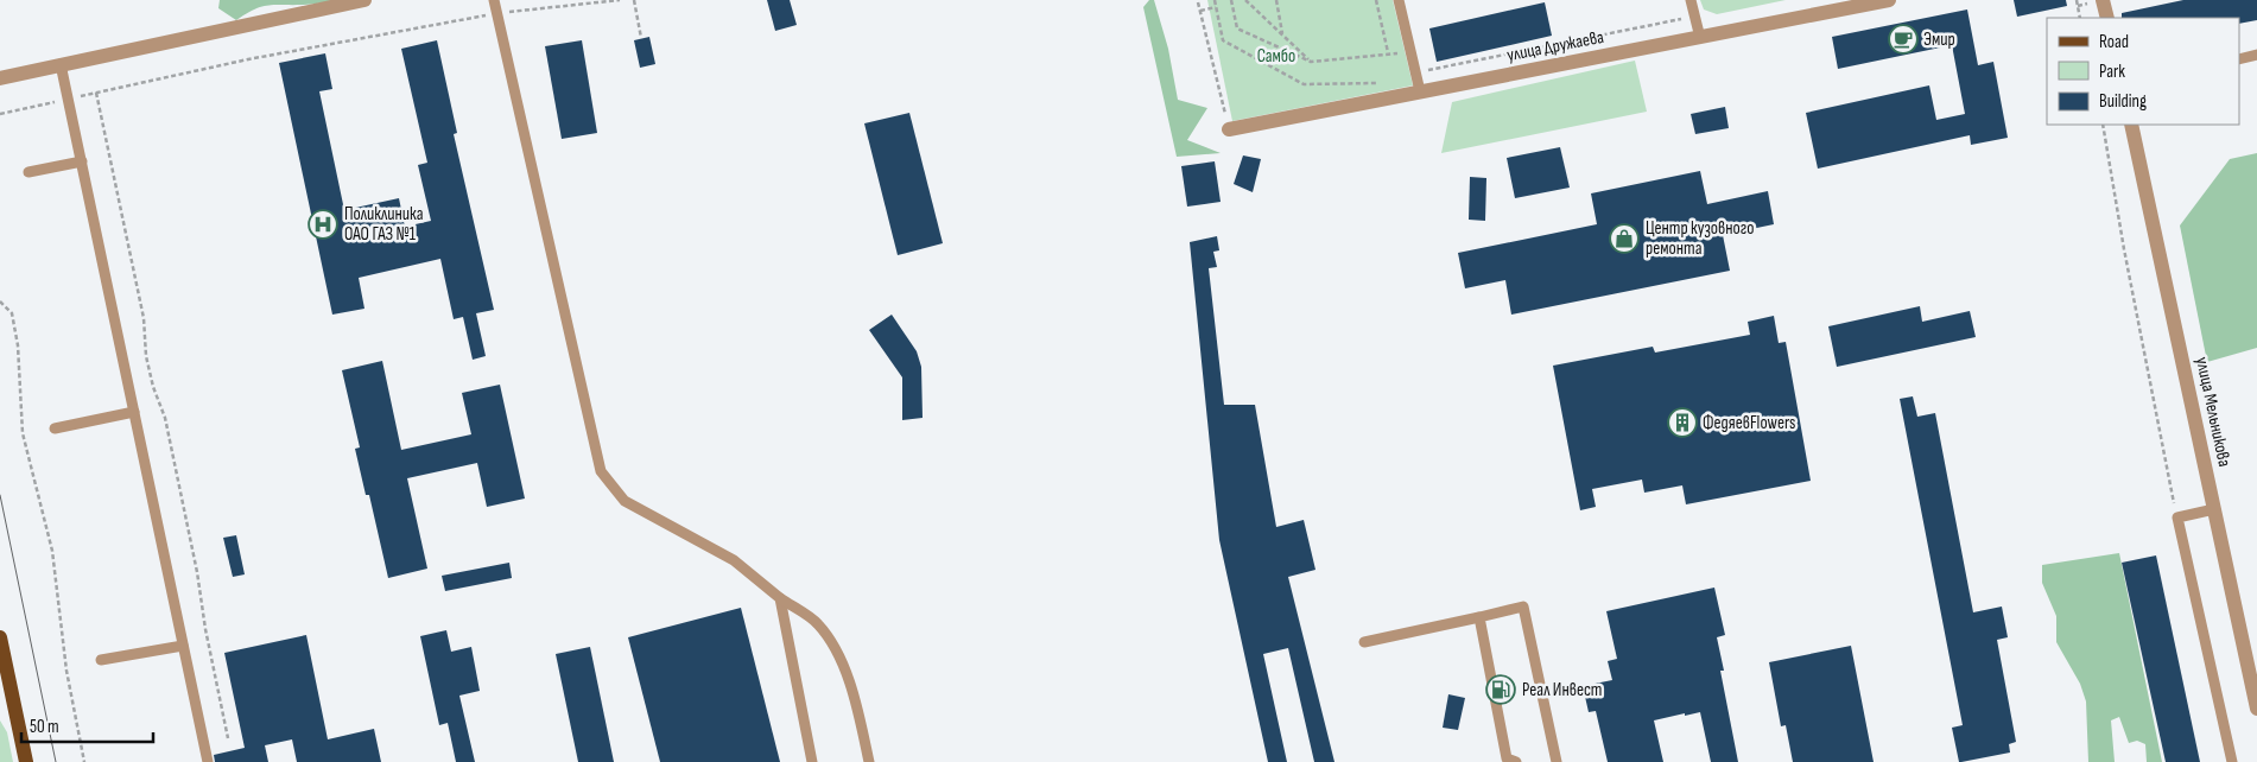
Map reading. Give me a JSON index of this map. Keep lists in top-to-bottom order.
{
  "streets": {
    "street": ["улица Дружаева", "улица Мельникова"]
  },
  "parks": ["Самбо"],
  "places": {
    "cafe": ["Эмир"],
    "hospital": ["Поликлиника ОАО ГАЗ №1"],
    "shop": ["Центр кузовного ремонта"],
    "building": ["ФедяевFlowers"],
    "fuel station": ["Реал Инвест"]
  },
  "legend": ["Road", "Park", "Building"],
  "scale_bar": "50 m"
}
